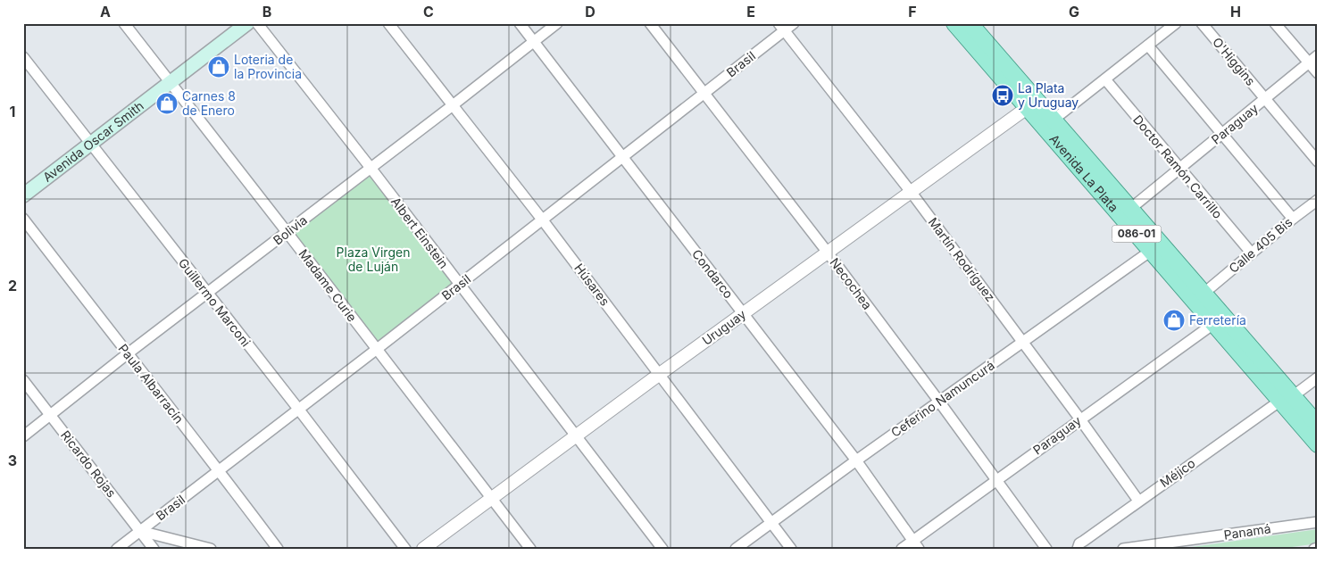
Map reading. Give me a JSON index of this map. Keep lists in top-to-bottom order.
{
  "streets": {
    "main road": ["Avenida Oscar Smith", "Avenida La Plata", "086-01"],
    "street": [
      "O'Higgins",
      "Brasil",
      "Paraguay",
      "Doctor Ramón Carrillo",
      "Bolivia",
      "Albert Einstein",
      "Calle 405 Bis",
      "Martín Rodríguez",
      "Condarco",
      "Necochea",
      "Húsares",
      "Madame Curie",
      "Guillermo Marconi",
      "Uruguay",
      "Paula Albarracín",
      "Ceferino Namuncurá",
      "Ricardo Rojas",
      "Méjico",
      "Panamá"
    ]
  },
  "crossings": [
    ["O'Higgins", "Paraguay"],
    ["Brasil", "Albert Einstein"],
    ["Brasil", "Martín Rodríguez"],
    ["Brasil", "Condarco"],
    ["Brasil", "Necochea"],
    ["Brasil", "Húsares"],
    ["Brasil", "Madame Curie"],
    ["Brasil", "Guillermo Marconi"],
    ["Brasil", "Paula Albarracín"],
    ["Brasil", "Ricardo Rojas"],
    ["Paraguay", "Doctor Ramón Carrillo"],
    ["Paraguay", "Avenida La Plata"],
    ["Paraguay", "Martín Rodríguez"],
    ["Paraguay", "Condarco"],
    ["Paraguay", "Necochea"],
    ["Avenida Oscar Smith", "Madame Curie"],
    ["Avenida Oscar Smith", "Guillermo Marconi"],
    ["Doctor Ramón Carrillo", "Calle 405 Bis"],
    ["Avenida La Plata", "Calle 405 Bis"],
    ["Avenida La Plata", "Uruguay"],
    ["Avenida La Plata", "Ceferino Namuncurá"],
    ["Avenida La Plata", "Méjico"],
    ["Bolivia", "Albert Einstein"],
    ["Bolivia", "Condarco"],
    ["Bolivia", "Húsares"],
    ["Bolivia", "Madame Curie"],
    ["Bolivia", "Guillermo Marconi"],
    ["Bolivia", "Paula Albarracín"],
    ["Bolivia", "Ricardo Rojas"],
    ["Albert Einstein", "Uruguay"],
    ["Martín Rodríguez", "Uruguay"],
    ["Martín Rodríguez", "Ceferino Namuncurá"],
    ["Martín Rodríguez", "Méjico"],
    ["Condarco", "Uruguay"],
    ["Condarco", "Ceferino Namuncurá"],
    ["Necochea", "Uruguay"],
    ["Necochea", "Ceferino Namuncurá"],
    ["Húsares", "Uruguay"],
    ["Húsares", "Ceferino Namuncurá"],
    ["Madame Curie", "Uruguay"]
  ],
  "parks": ["Plaza Virgen de Luján"],
  "places": {
    "shop": ["Loteria de la Provincia", "Carnes 8 de Enero", "Ferretería"],
    "bus stop": ["La Plata y Uruguay"]
  },
  "grid": {
    "columns": [
      "A",
      "B",
      "C",
      "D",
      "E",
      "F",
      "G",
      "H"
    ],
    "rows": ["1", "2", "3"]
  }
}
